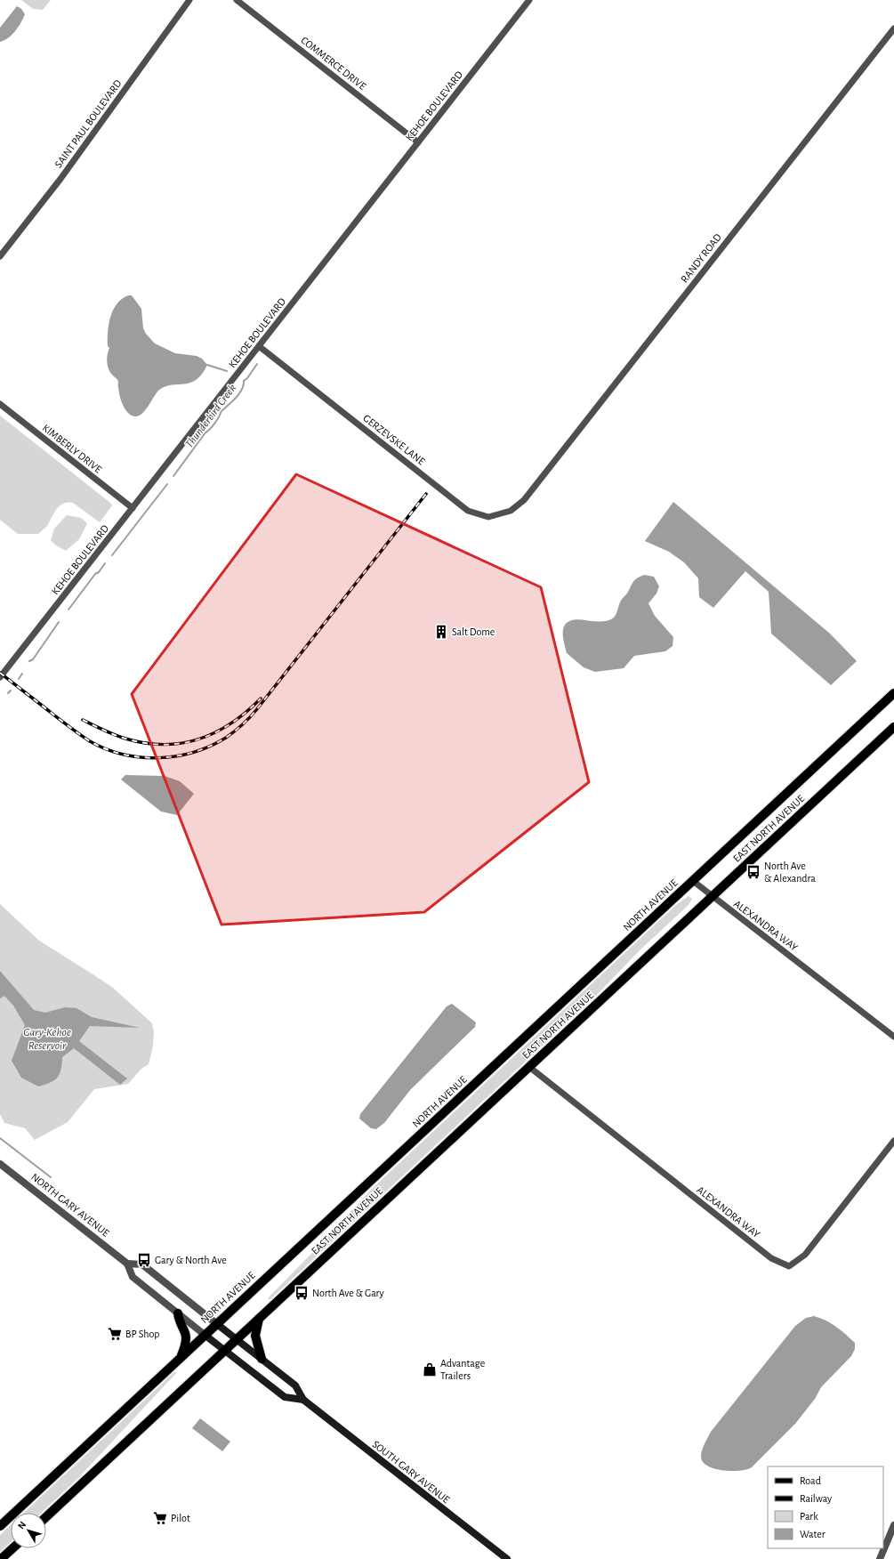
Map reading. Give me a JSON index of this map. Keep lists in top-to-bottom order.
{
  "streets": {
    "main road": [
      "EAST NORTH AVENUE",
      "NORTH AVENUE",
      "NORTH GARY AVENUE",
      "SOUTH GARY AVENUE"
    ],
    "street": [
      "COMMERCE DRIVE",
      "KEHOE BOULEVARD",
      "SAINT PAUL BOULEVARD",
      "RANDY ROAD",
      "GERZEVSKE LANE",
      "KIMBERLY DRIVE",
      "ALEXANDRA WAY"
    ]
  },
  "crossings": [
    ["COMMERCE DRIVE", "KEHOE BOULEVARD"],
    ["KEHOE BOULEVARD", "GERZEVSKE LANE"],
    ["KEHOE BOULEVARD", "KIMBERLY DRIVE"],
    ["RANDY ROAD", "GERZEVSKE LANE"],
    ["EAST NORTH AVENUE", "ALEXANDRA WAY"],
    ["EAST NORTH AVENUE", "NORTH GARY AVENUE"],
    ["EAST NORTH AVENUE", "SOUTH GARY AVENUE"],
    ["NORTH AVENUE", "ALEXANDRA WAY"],
    ["NORTH AVENUE", "NORTH GARY AVENUE"],
    ["NORTH AVENUE", "SOUTH GARY AVENUE"],
    ["NORTH GARY AVENUE", "SOUTH GARY AVENUE"]
  ],
  "water": ["Thunderbird Creek", "Gary-Kehoe Reservoir"],
  "places": {
    "building": ["Salt Dome"],
    "bus stop": ["North Ave & Alexandra", "Gary & North Ave", "North Ave & Gary"],
    "supermarket": ["BP Shop", "Pilot"],
    "shop": ["Advantage Trailers"]
  },
  "legend": [
    "Road",
    "Railway",
    "Park",
    "Water"
  ],
  "north": "top left"
}
